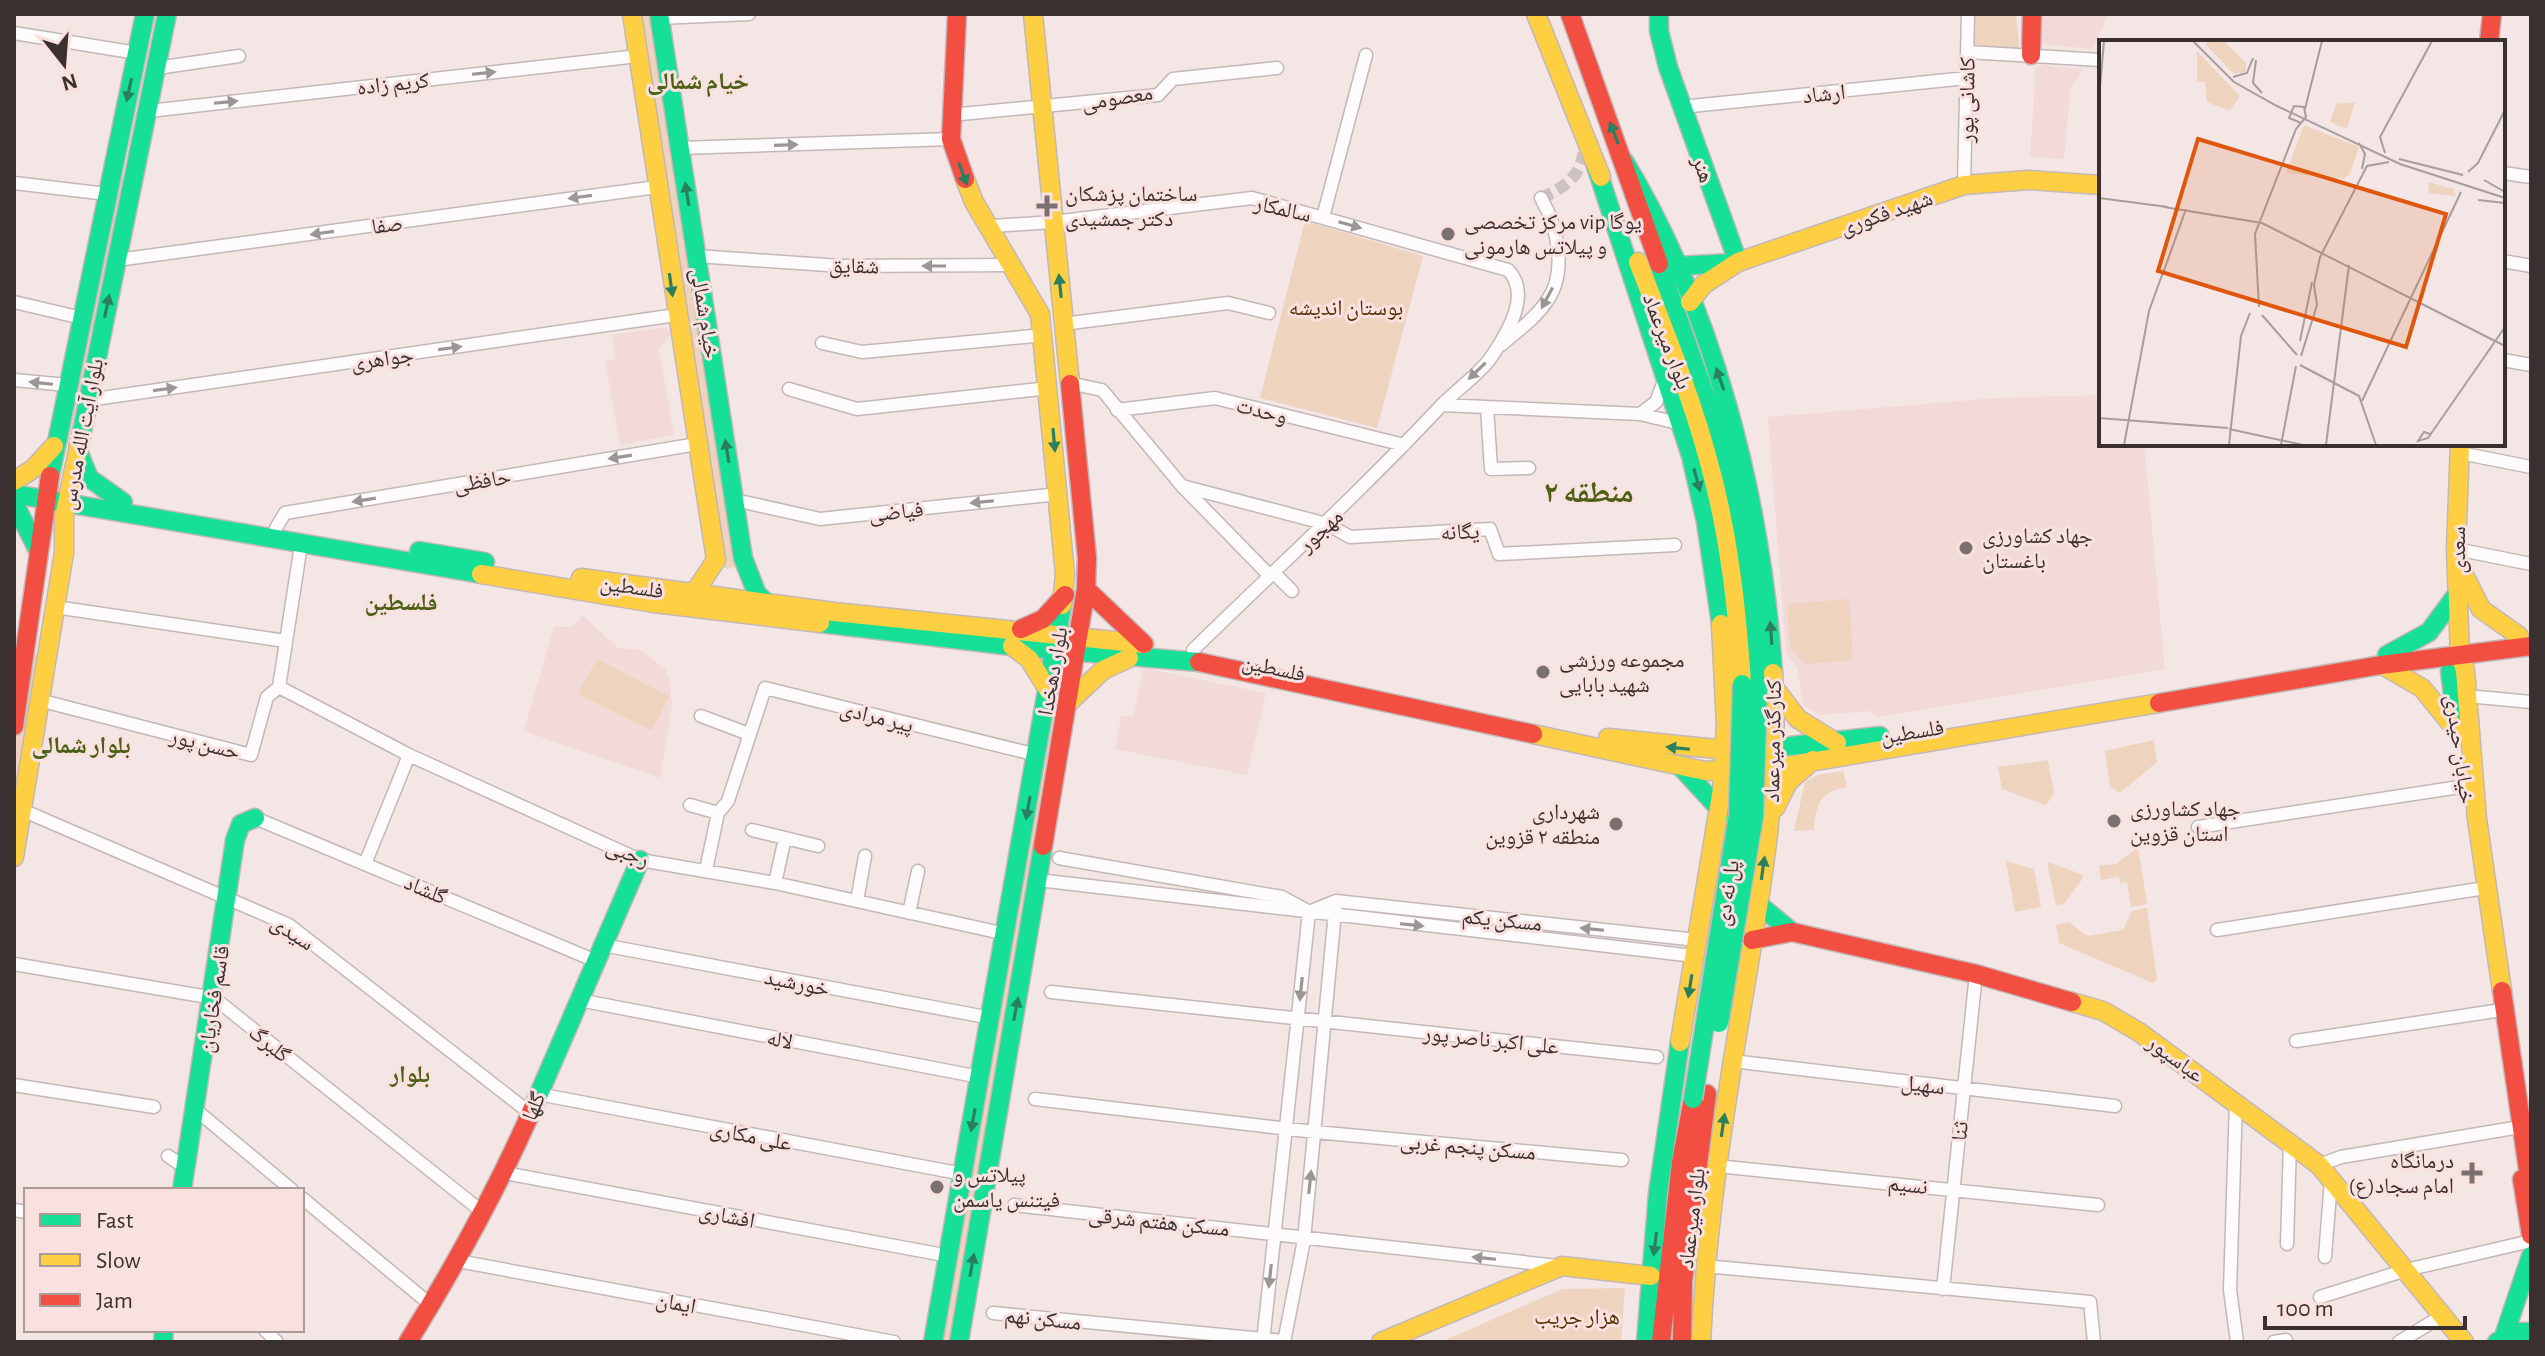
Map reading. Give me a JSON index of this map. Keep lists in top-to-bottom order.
{
  "streets": {
    "main road": [
      "هنر",
      "شهید فکوری",
      "خیام شمالی",
      "بلوار میرعماد",
      "بلوار آیت الله مدرس",
      "سعدی",
      "فلسطین",
      "بلوار دهخدا",
      "کنارگذر میرعماد",
      "خیابان حیدری",
      "پل نه دی",
      "قاسم فخاریان",
      "عباسپور",
      "گلها"
    ],
    "street": [
      "کریم زاده",
      "ارشاد",
      "معصومی",
      "کاشانی پور",
      "سالمکار",
      "صفا",
      "شقایق",
      "جواهری",
      "وحدت",
      "حافظی",
      "فیاضی",
      "مهجور",
      "یگانه",
      "پیر مرادی",
      "حسن پور",
      "رجبی",
      "گلشاد",
      "مسکن یکم",
      "سیدی",
      "خورشید",
      "لاله",
      "علی اکبر ناصر پور",
      "گلبرگ",
      "سهیل",
      "ثنا",
      "علی مکاری",
      "مسکن پنجم غربی",
      "نسیم",
      "افشاری",
      "مسکن هفتم شرقی",
      "ایمان",
      "مسکن نهم"
    ]
  },
  "crossings": [
    ["کریم زاده", "خیام شمالی"],
    ["کریم زاده", "بلوار آیت الله مدرس"],
    ["ارشاد", "کاشانی پور"],
    ["ارشاد", "هنر"],
    ["معصومی", "بلوار دهخدا"],
    ["کاشانی پور", "شهید فکوری"],
    ["هنر", "شهید فکوری"],
    ["سالمکار", "مهجور"],
    ["سالمکار", "بلوار دهخدا"],
    ["شهید فکوری", "کنارگذر میرعماد"],
    ["صفا", "خیام شمالی"],
    ["صفا", "بلوار آیت الله مدرس"],
    ["شقایق", "خیام شمالی"],
    ["شقایق", "بلوار دهخدا"],
    ["خیام شمالی", "جواهری"],
    ["خیام شمالی", "حافظی"],
    ["خیام شمالی", "فیاضی"],
    ["خیام شمالی", "فلسطین"],
    ["بلوار میرعماد", "کنارگذر میرعماد"],
    ["بلوار میرعماد", "پل نه دی"],
    ["جواهری", "بلوار آیت الله مدرس"],
    ["وحدت", "مهجور"],
    ["بلوار آیت الله مدرس", "فلسطین"],
    ["بلوار آیت الله مدرس", "حسن پور"],
    ["بلوار آیت الله مدرس", "سیدی"],
    ["حافظی", "فلسطین"],
    ["فیاضی", "بلوار دهخدا"],
    ["مهجور", "یگانه"],
    ["مهجور", "فلسطین"],
    ["سعدی", "فلسطین"],
    ["سعدی", "خیابان حیدری"],
    ["فلسطین", "بلوار دهخدا"],
    ["فلسطین", "کنارگذر میرعماد"],
    ["فلسطین", "خیابان حیدری"],
    ["بلوار دهخدا", "پیر مرادی"],
    ["بلوار دهخدا", "رجبی"],
    ["بلوار دهخدا", "خورشید"],
    ["بلوار دهخدا", "لاله"],
    ["بلوار دهخدا", "علی مکاری"],
    ["بلوار دهخدا", "افشاری"],
    ["کنارگذر میرعماد", "پل نه دی"],
    ["کنارگذر میرعماد", "مسکن یکم"],
    ["کنارگذر میرعماد", "سهیل"],
    ["کنارگذر میرعماد", "نسیم"],
    ["حسن پور", "رجبی"],
    ["رجبی", "گلها"],
    ["گلشاد", "خورشید"],
    ["گلشاد", "قاسم فخاریان"],
    ["گلشاد", "گلها"],
    ["سیدی", "قاسم فخاریان"],
    ["سیدی", "گلها"],
    ["خورشید", "گلها"],
    ["قاسم فخاریان", "گلبرگ"],
    ["لاله", "گلها"],
    ["گلبرگ", "گلها"],
    ["عباسپور", "ثنا"],
    ["سهیل", "ثنا"],
    ["گلها", "علی مکاری"],
    ["گلها", "افشاری"],
    ["گلها", "ایمان"],
    ["ثنا", "نسیم"]
  ],
  "one_way": [
    "کریم زاده",
    "سالمکار",
    "صفا",
    "جواهری",
    "حافظی",
    "مسکن هفتم شرقی"
  ],
  "districts": [
    "خیام شمالی",
    "منطقه ۲",
    "فلسطین",
    "بلوار شمالی",
    "بلوار"
  ],
  "parks": ["بوستان اندیشه", "هزار جریب"],
  "places": {
    "health": ["ساختمان پزشکان دکتر جمشیدی", "درمانگاه امام سجاد(ع)"],
    "other": [
      "مرکز تخصصی vip یوگا و پیلاتس هارمونی",
      "جهاد کشاورزی باغستان",
      "مجموعه ورزشی شهید بابایی",
      "جهاد کشاورزی استان قزوین",
      "شهرداری منطقه ۲ قزوین",
      "پیلاتس و فیتنس یاسمن"
    ]
  },
  "legend": ["Fast", "Slow", "Jam"],
  "scale_bar": "100 m",
  "north": "bottom"
}
